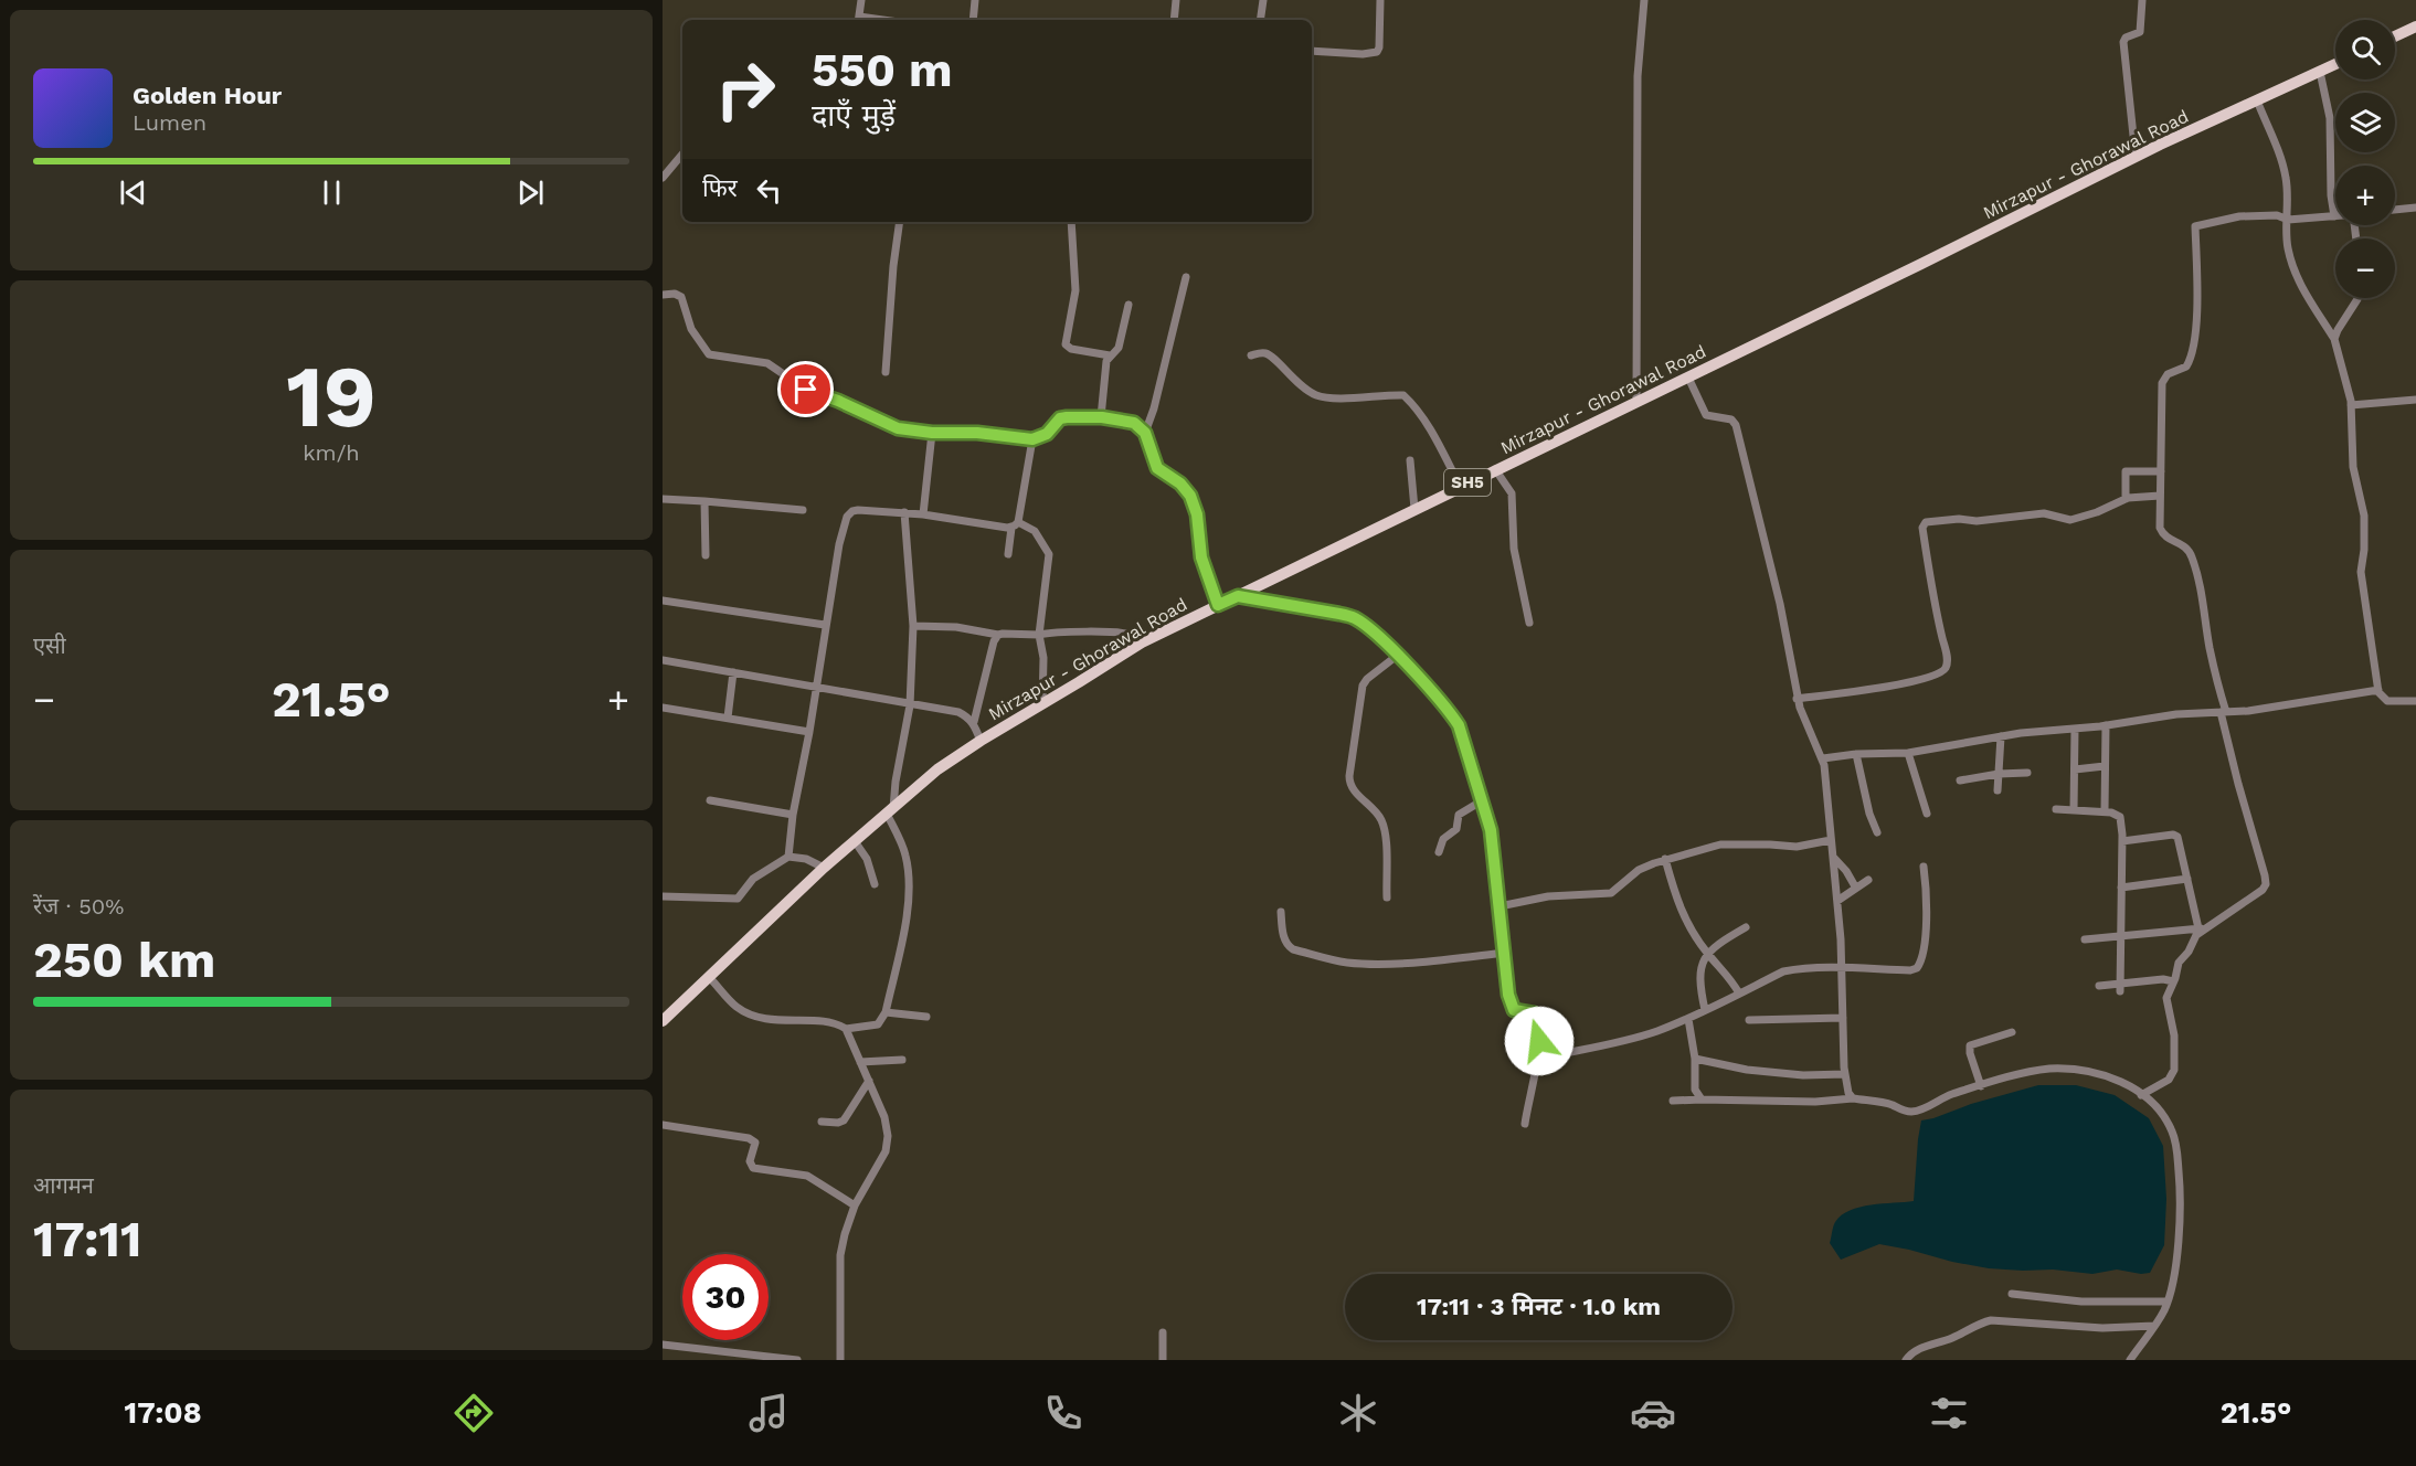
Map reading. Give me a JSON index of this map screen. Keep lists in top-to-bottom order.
{
  "streets": {
    "main road": ["Mirzapur - Ghorawal Road", "SH5"]
  },
  "page": {
    "map_buttons": ["+", "−"],
    "turn": ["550 m", "दाएँ मुड़ें"],
    "song": ["Golden Hour", "Lumen"],
    "then": "फिर",
    "tile": [
      ["19", "km/h"],
      "एसी",
      ["रेंज · 50%", "250 km"],
      ["आगमन", "17:11"]
    ],
    "heat": ["−", "21.5°", "+"],
    "limit": "30",
    "trip": "17:11 · 3 मिनट · 1.0 km",
    "tabs": ["17:08", "21.5°"]
  }
}
